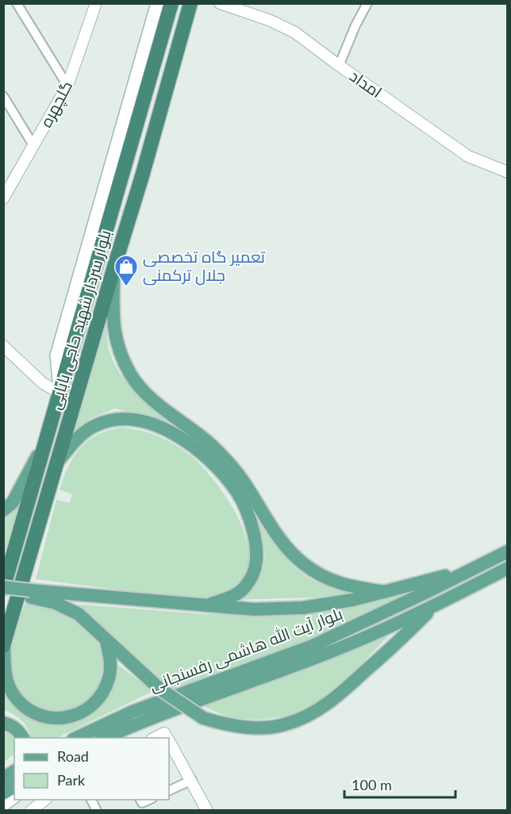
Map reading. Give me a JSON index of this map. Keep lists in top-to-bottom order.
{
  "streets": {
    "highway": ["بلوار سردار شهید حاجی بابایی"],
    "main road": ["بلوار آیت الله هاشمی رفسنجانی"],
    "street": ["امداد", "گلچهره"]
  },
  "places": {
    "shop": ["تعمیر گاه تخصصی جلال ترکمنی"]
  },
  "legend": ["Road", "Park"],
  "scale_bar": "100 m"
}
